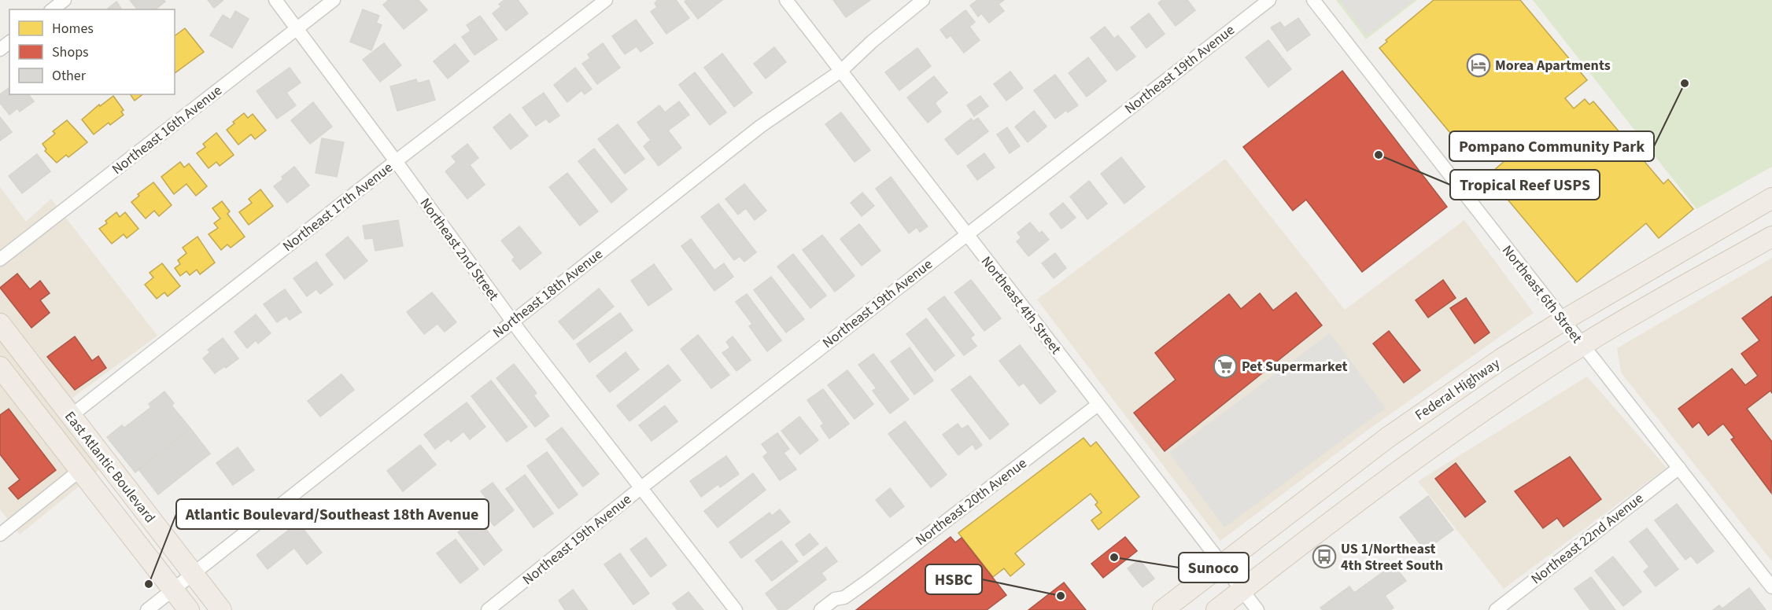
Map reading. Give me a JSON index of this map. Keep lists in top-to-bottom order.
{
  "streets": {
    "main road": ["Federal Highway", "East Atlantic Boulevard"],
    "street": [
      "Northeast 19th Avenue",
      "Northeast 16th Avenue",
      "Northeast 17th Avenue",
      "Northeast 2nd Street",
      "Northeast 18th Avenue",
      "Northeast 6th Street",
      "Northeast 4th Street",
      "Northeast 20th Avenue",
      "Northeast 22nd Avenue"
    ]
  },
  "crossings": [
    ["Northeast 19th Avenue", "Northeast 2nd Street"],
    ["Northeast 19th Avenue", "Northeast 4th Street"],
    ["Northeast 16th Avenue", "Northeast 2nd Street"],
    ["Northeast 17th Avenue", "Northeast 2nd Street"],
    ["Northeast 17th Avenue", "East Atlantic Boulevard"],
    ["Northeast 2nd Street", "Northeast 18th Avenue"],
    ["Northeast 18th Avenue", "Northeast 4th Street"],
    ["Northeast 18th Avenue", "East Atlantic Boulevard"],
    ["Northeast 6th Street", "Federal Highway"],
    ["Northeast 6th Street", "Northeast 22nd Avenue"],
    ["Northeast 4th Street", "Federal Highway"],
    ["Northeast 4th Street", "Northeast 20th Avenue"]
  ],
  "places": {
    "hotel": ["Morea Apartments"],
    "other": [
      "Pompano Community Park",
      "Tropical Reef USPS",
      "Sunoco",
      "Atlantic Boulevard/Southeast 18th Avenue",
      "HSBC"
    ],
    "supermarket": ["Pet Supermarket"],
    "bus stop": ["US 1/Northeast 4th Street South"]
  },
  "legend": ["Homes", "Shops", "Other"]
}
